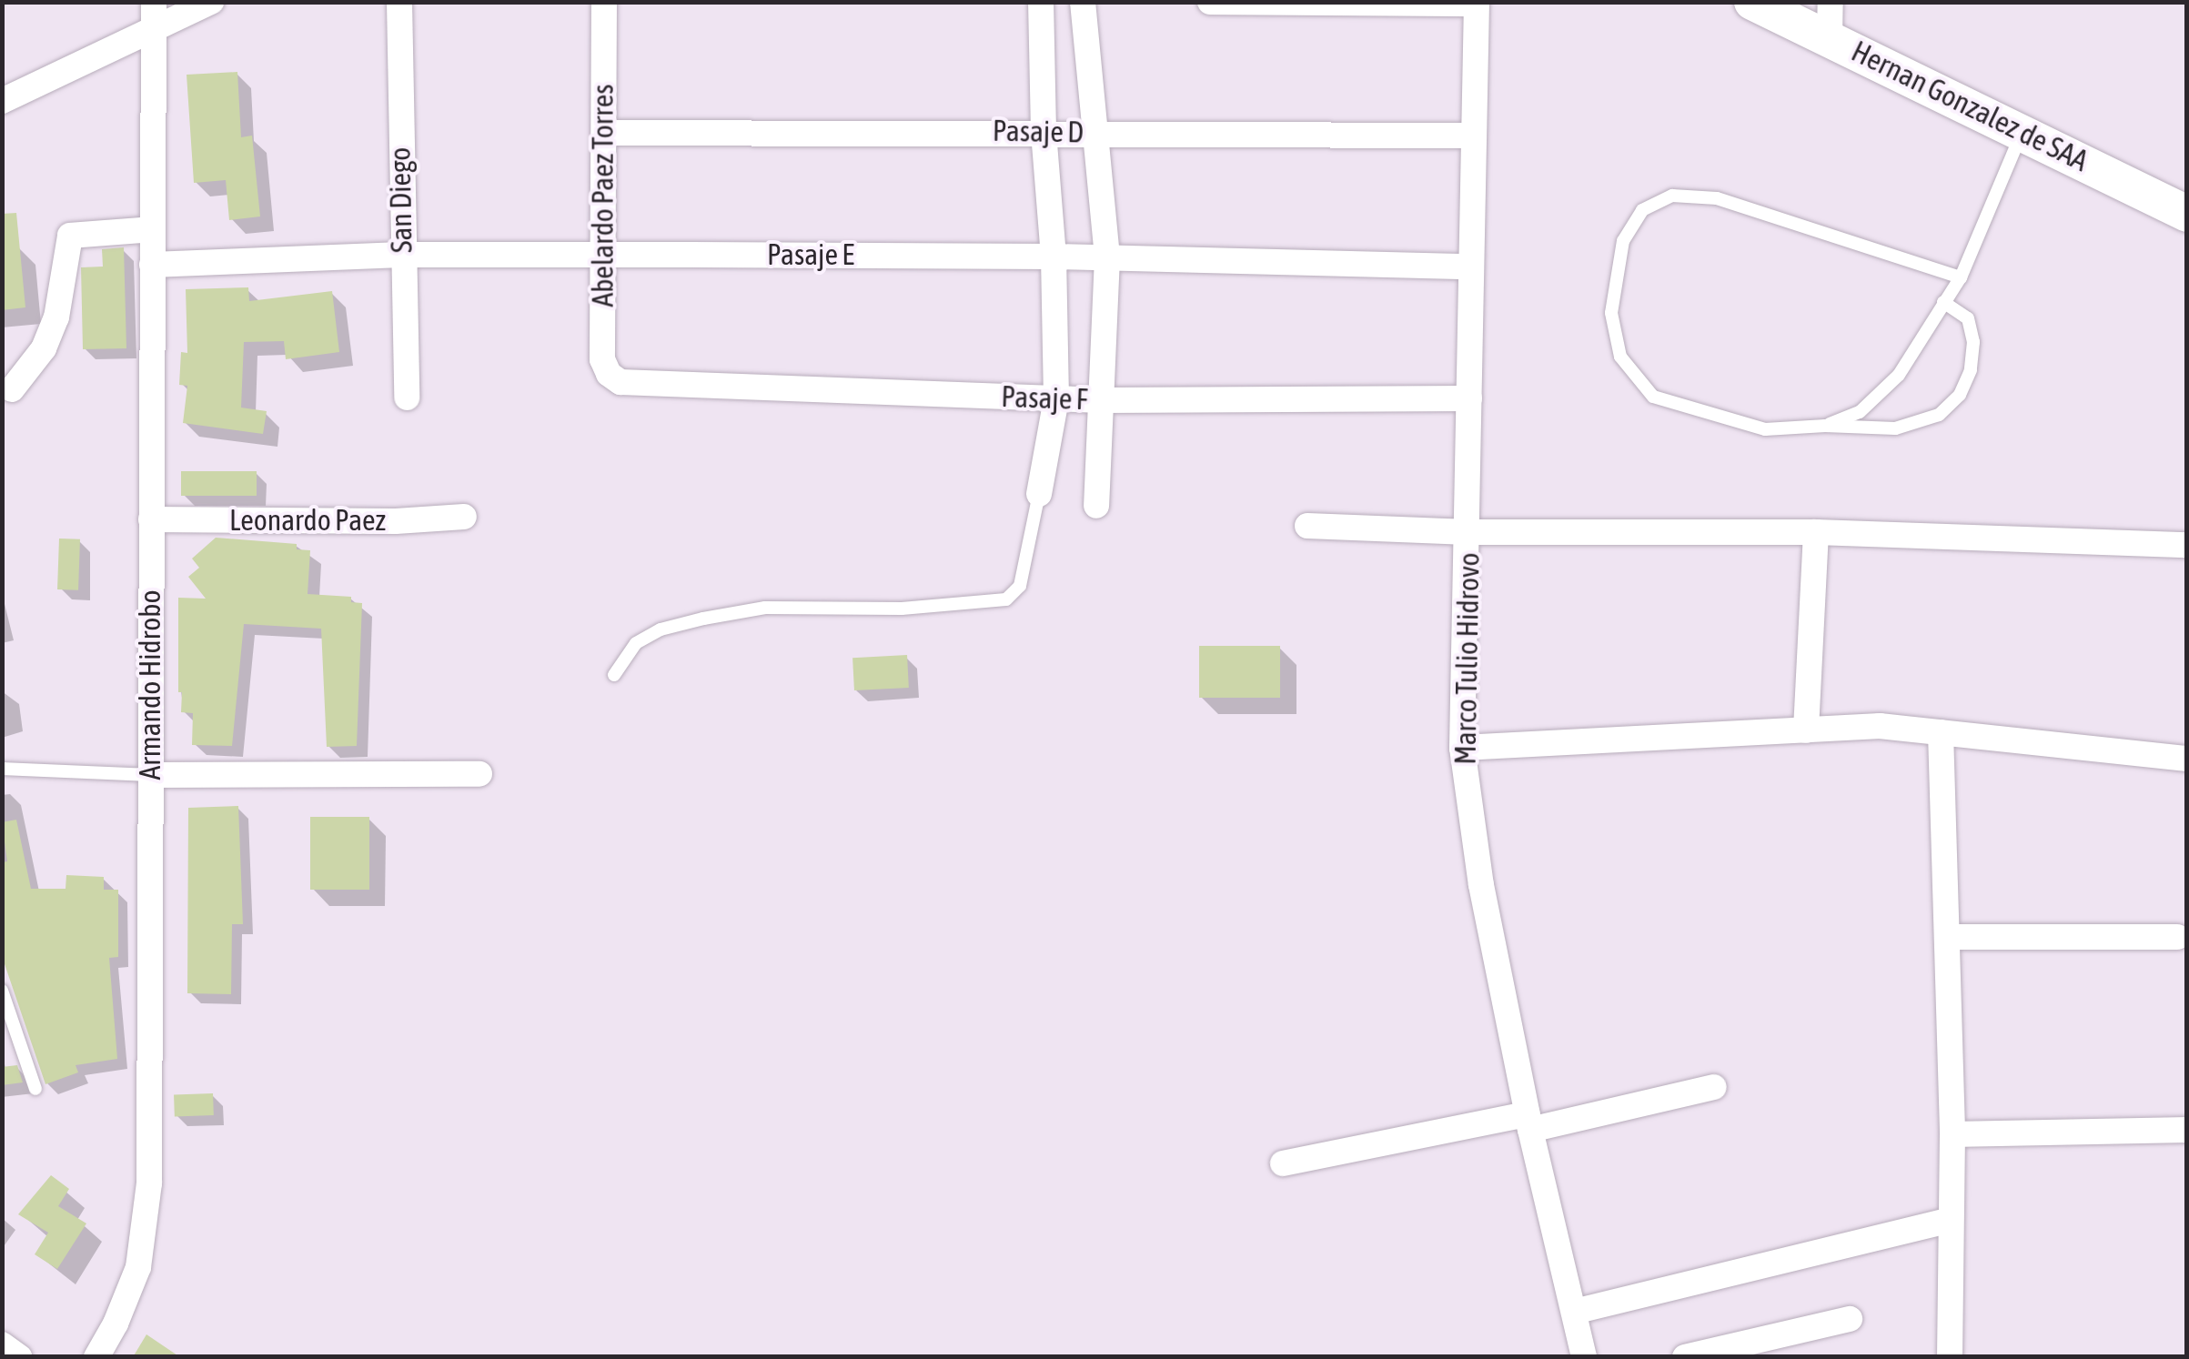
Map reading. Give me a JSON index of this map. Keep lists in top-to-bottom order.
{
  "streets": {
    "street": [
      "Hernan Gonzalez de SAA",
      "Pasaje D",
      "Abelardo Paez Torres",
      "San Diego",
      "Pasaje E",
      "Pasaje F",
      "Leonardo Paez",
      "Marco Tulio Hidrovo",
      "Armando Hidrobo"
    ]
  },
  "crossings": [
    ["Pasaje D", "Abelardo Paez Torres"],
    ["Pasaje D", "Marco Tulio Hidrovo"],
    ["Abelardo Paez Torres", "Pasaje E"],
    ["Abelardo Paez Torres", "Pasaje F"],
    ["San Diego", "Pasaje E"],
    ["Pasaje E", "Marco Tulio Hidrovo"],
    ["Pasaje E", "Armando Hidrobo"],
    ["Pasaje F", "Marco Tulio Hidrovo"],
    ["Leonardo Paez", "Armando Hidrobo"]
  ]
}
